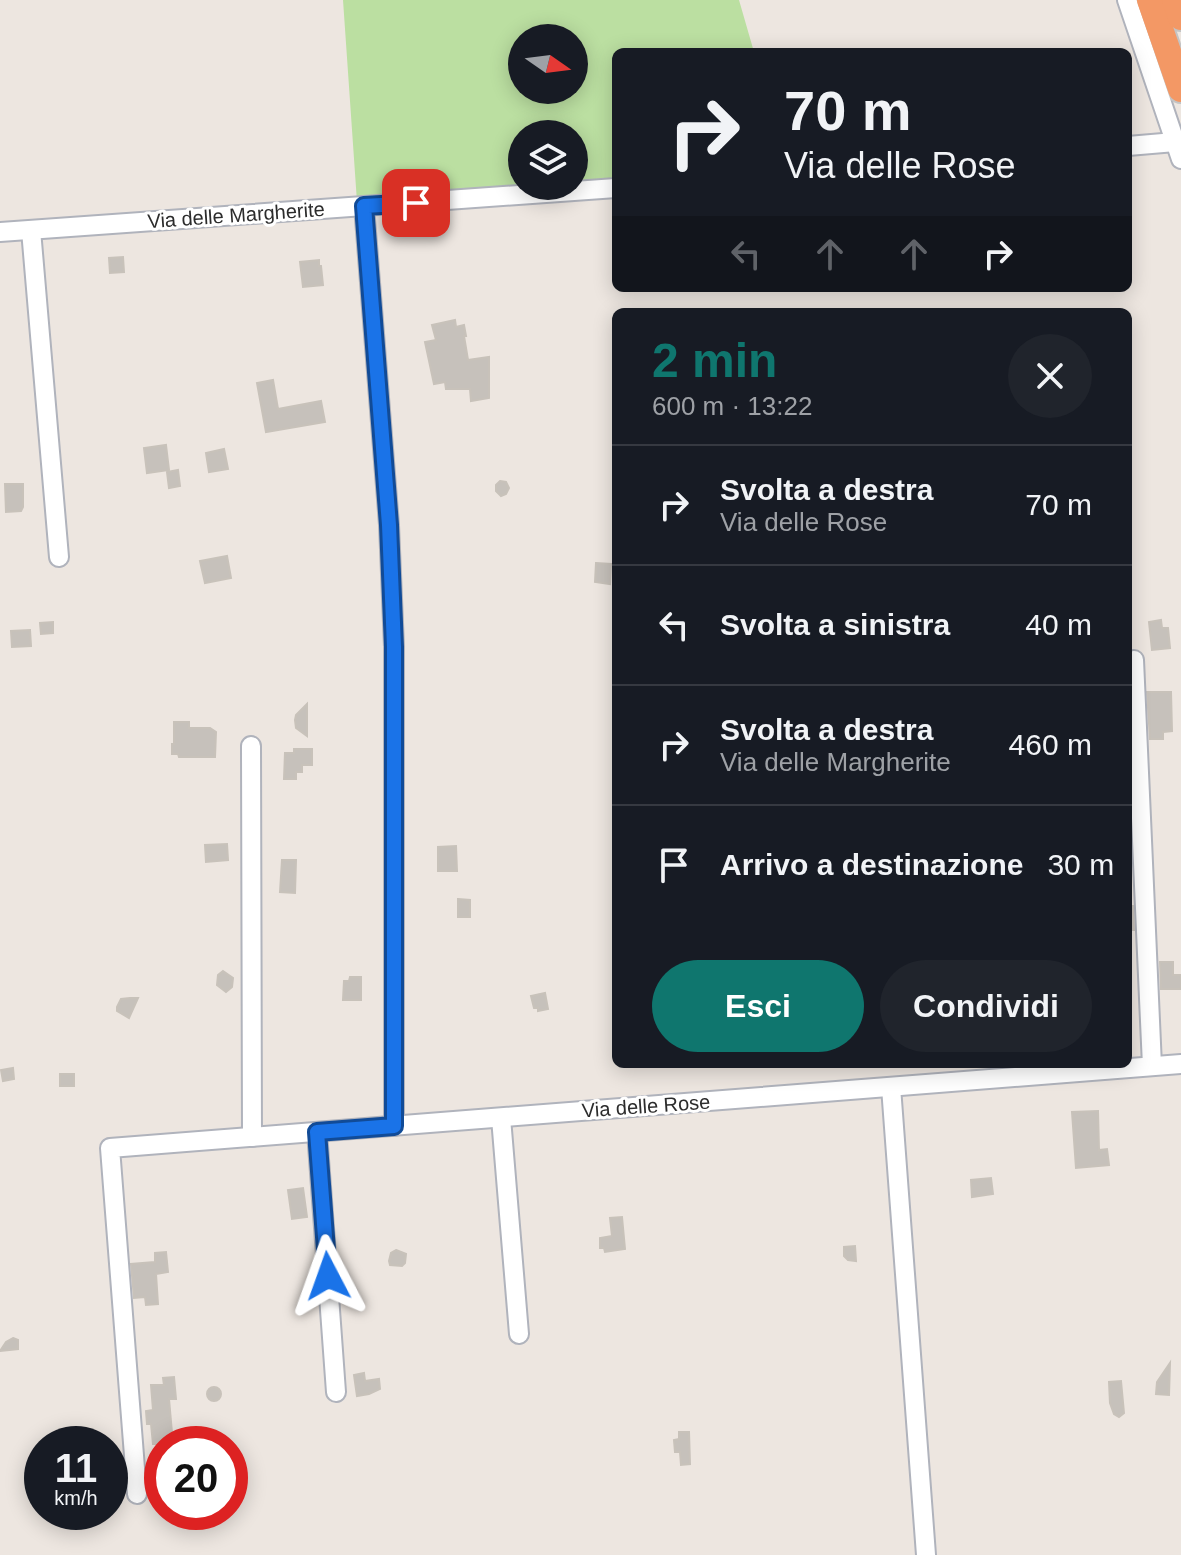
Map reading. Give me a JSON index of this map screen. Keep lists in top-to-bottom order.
{
  "streets": {
    "street": ["Via delle Margherite", "Via delle Rose"]
  },
  "north": "right",
  "page": {
    "turn": ["70 m", "Via delle Rose"],
    "heading": ["2 min", "600 m · 13:22"],
    "list": [
      {
        "name": "Svolta a destra",
        "note": "Via delle Rose",
        "value": "70 m"
      },
      {
        "name": "Svolta a sinistra",
        "value": "40 m"
      },
      {
        "name": "Svolta a destra",
        "note": "Via delle Margherite",
        "value": "460 m"
      },
      {
        "name": "Arrivo a destinazione",
        "value": "30 m"
      }
    ],
    "buttons": ["Esci", "Condividi"],
    "speed": "11 km/h",
    "limit": "20"
  }
}
